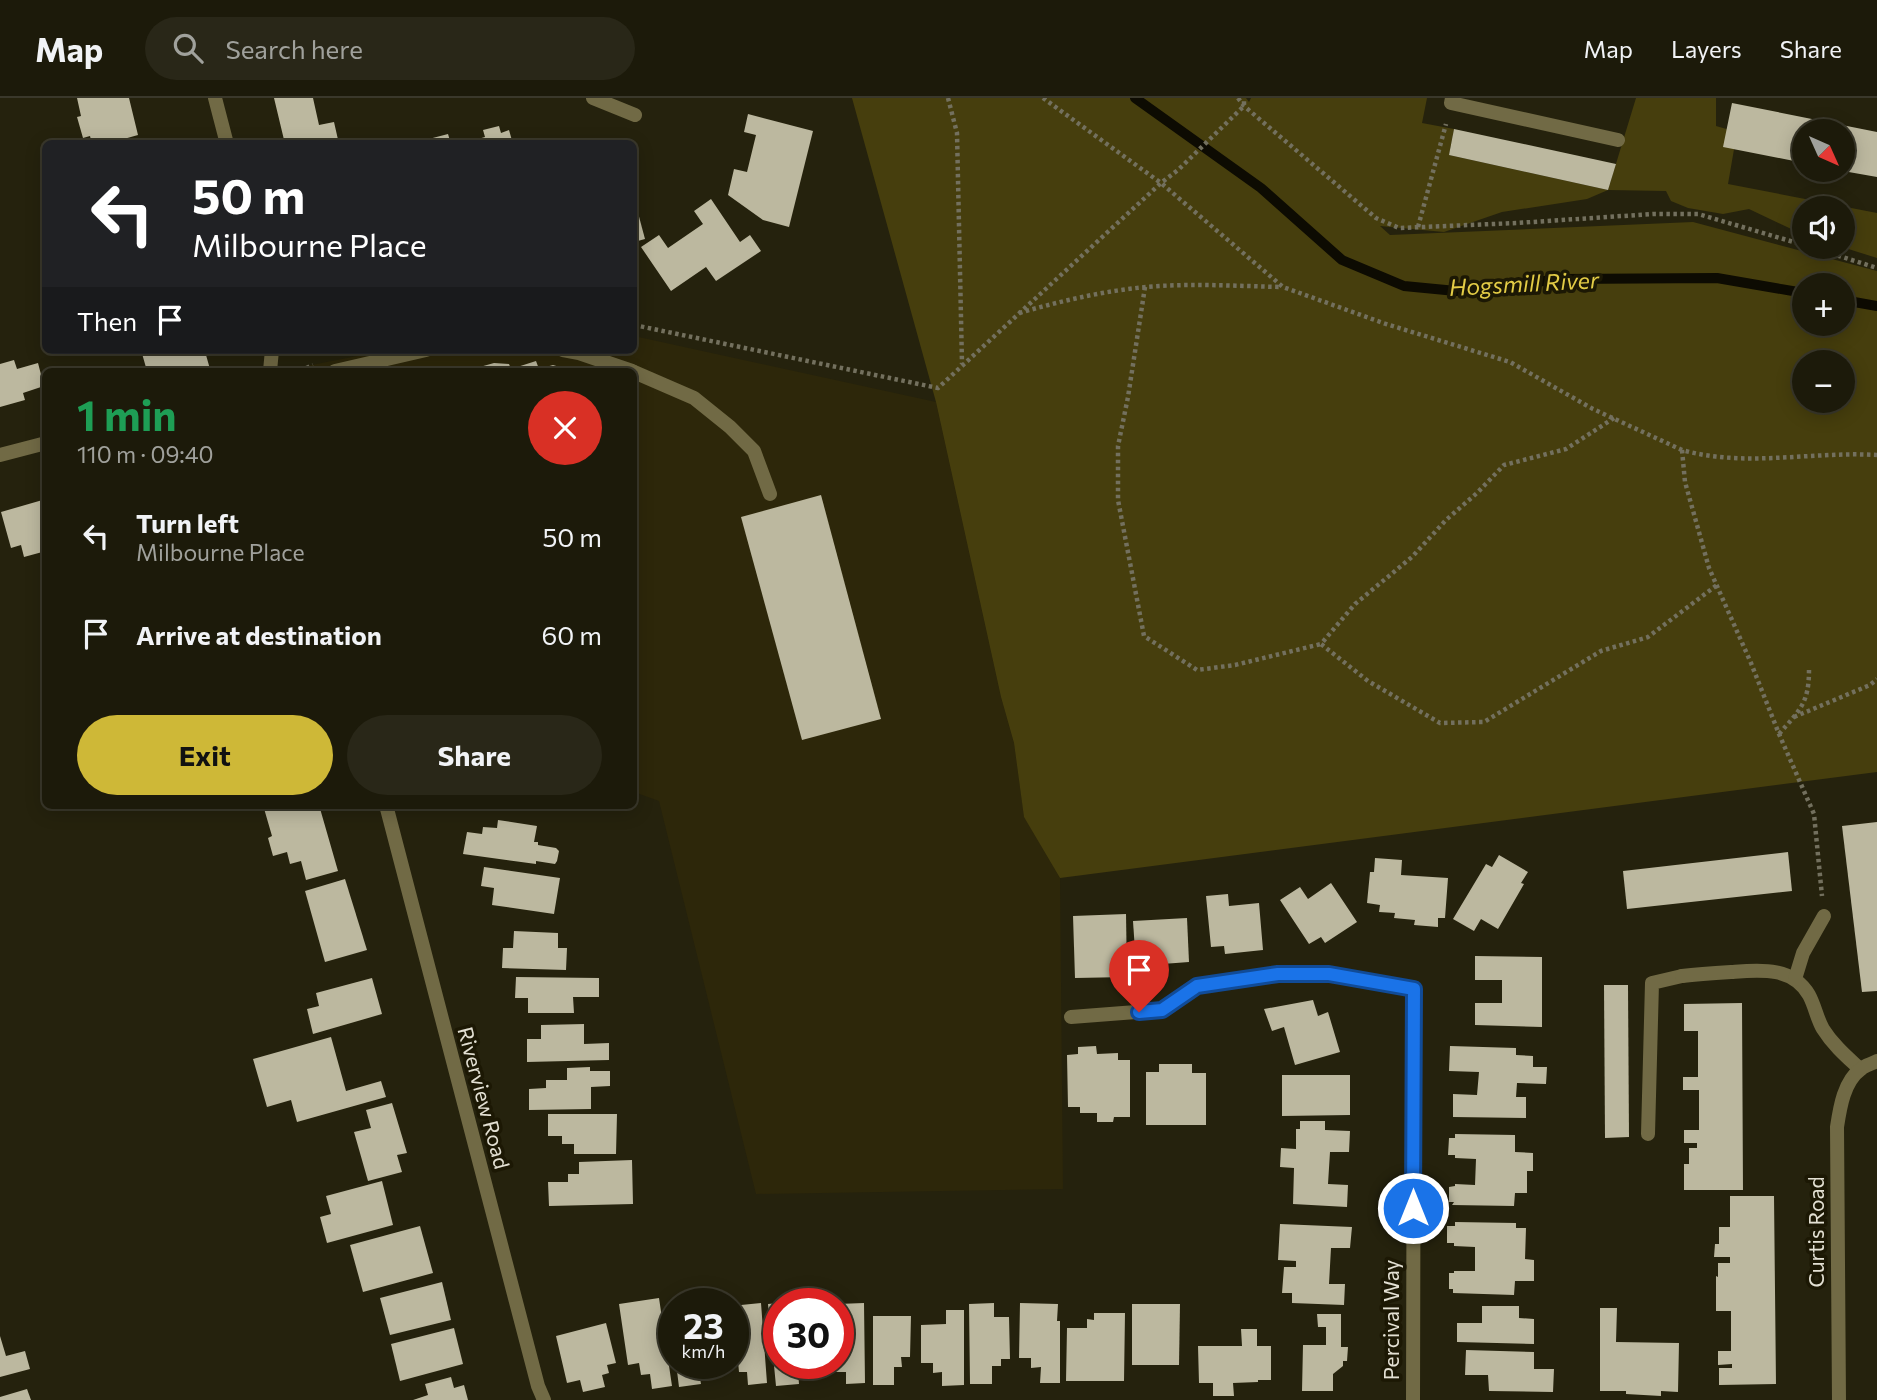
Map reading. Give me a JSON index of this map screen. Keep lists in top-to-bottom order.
{
  "streets": {
    "street": ["Riverview Road", "Curtis Road", "Percival Way"]
  },
  "water": ["Hogsmill River"],
  "north": "bottom right",
  "page": {
    "header": "Map",
    "search": "Search here",
    "nav": ["Map", "Layers", "Share"],
    "map_buttons": ["+", "−"],
    "turn": ["50 m", "Milbourne Place"],
    "then": "Then",
    "heading": ["1 min", "110 m · 09:40"],
    "list": [
      {
        "name": "Turn left",
        "note": "Milbourne Place",
        "value": "50 m"
      },
      {
        "name": "Arrive at destination",
        "value": "60 m"
      }
    ],
    "buttons": ["Exit", "Share"],
    "speed": "23 km/h",
    "limit": "30"
  }
}
